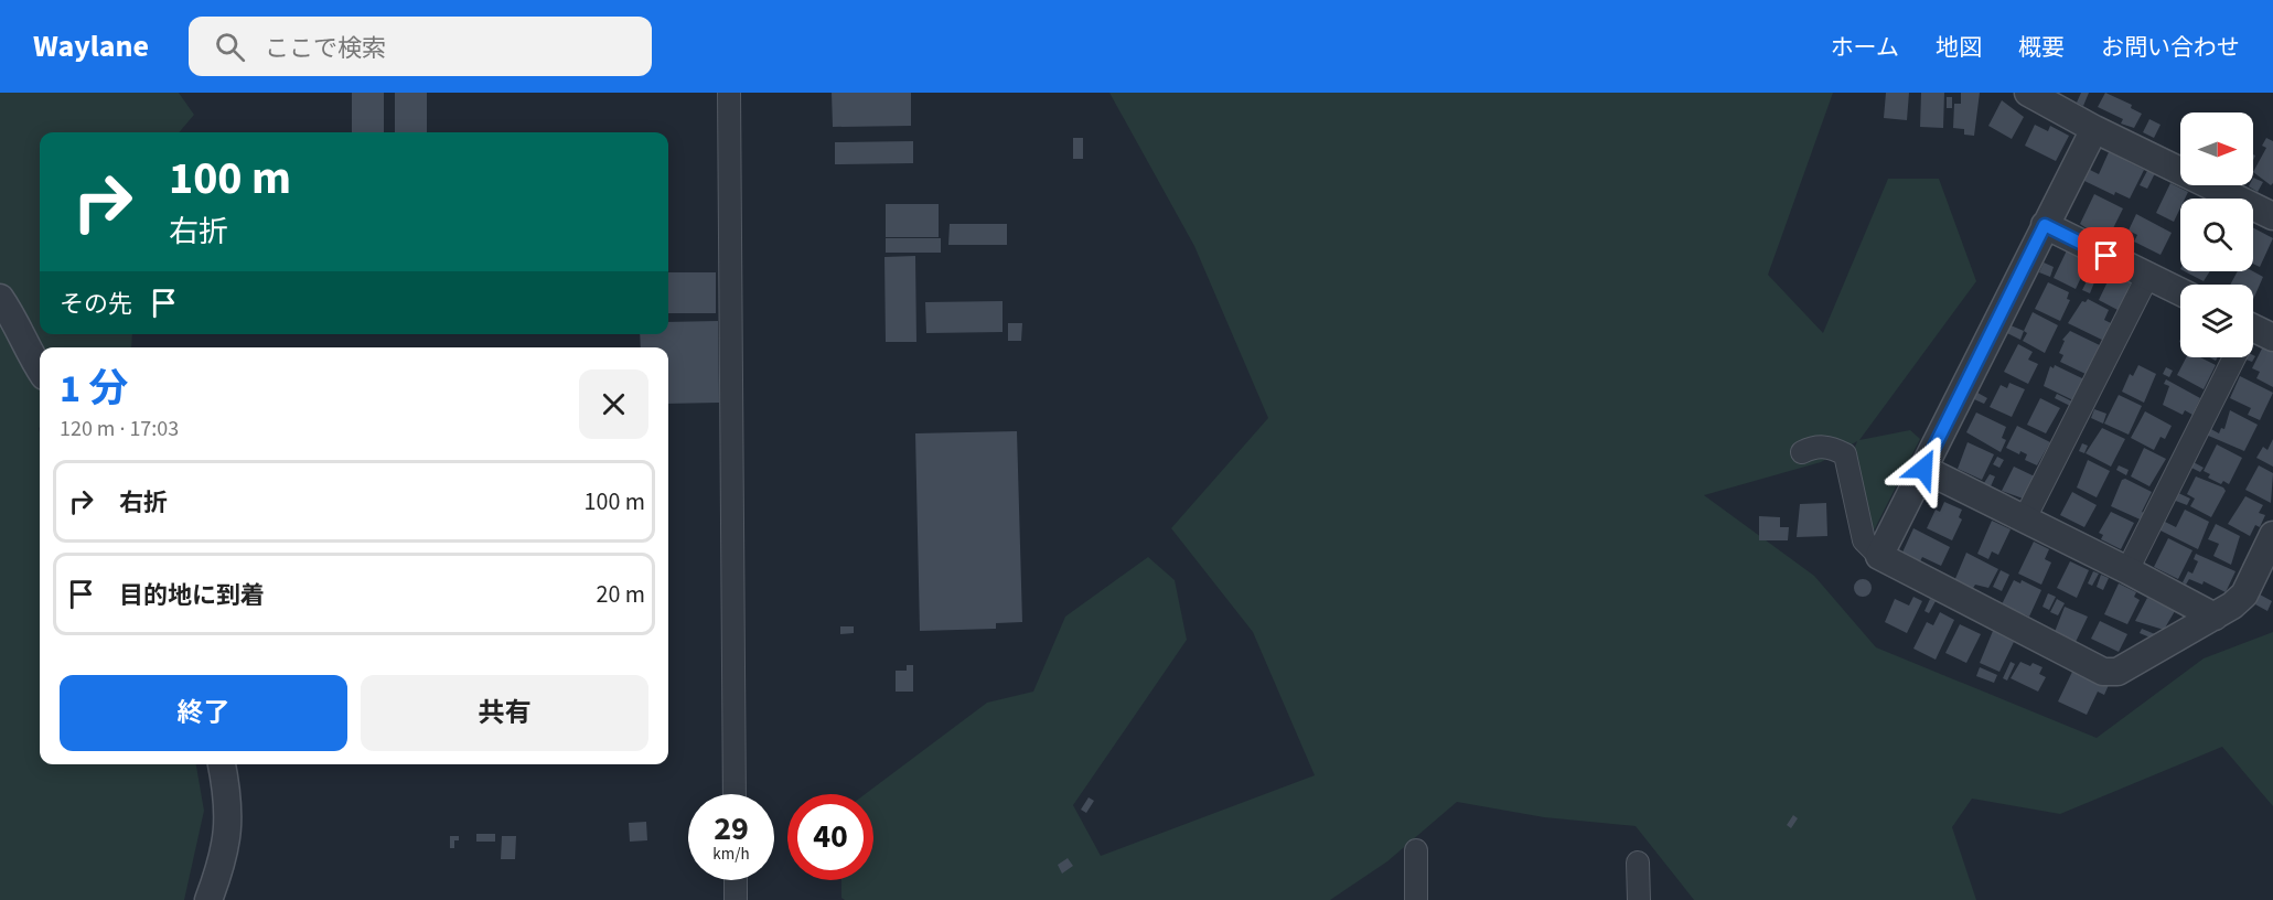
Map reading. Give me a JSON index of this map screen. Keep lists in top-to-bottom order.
{
  "north": "right",
  "page": {
    "header": "Waylane",
    "search": "ここで検索",
    "nav": [
      "ホーム",
      "地図",
      "概要",
      "お問い合わせ"
    ],
    "turn": ["100 m", "右折"],
    "then": "その先",
    "heading": ["1 分", "120 m · 17:03"],
    "list": [
      {
        "name": "右折",
        "value": "100 m"
      },
      {
        "name": "目的地に到着",
        "value": "20 m"
      }
    ],
    "buttons": ["終了", "共有"],
    "speed": "29 km/h",
    "limit": "40"
  }
}
